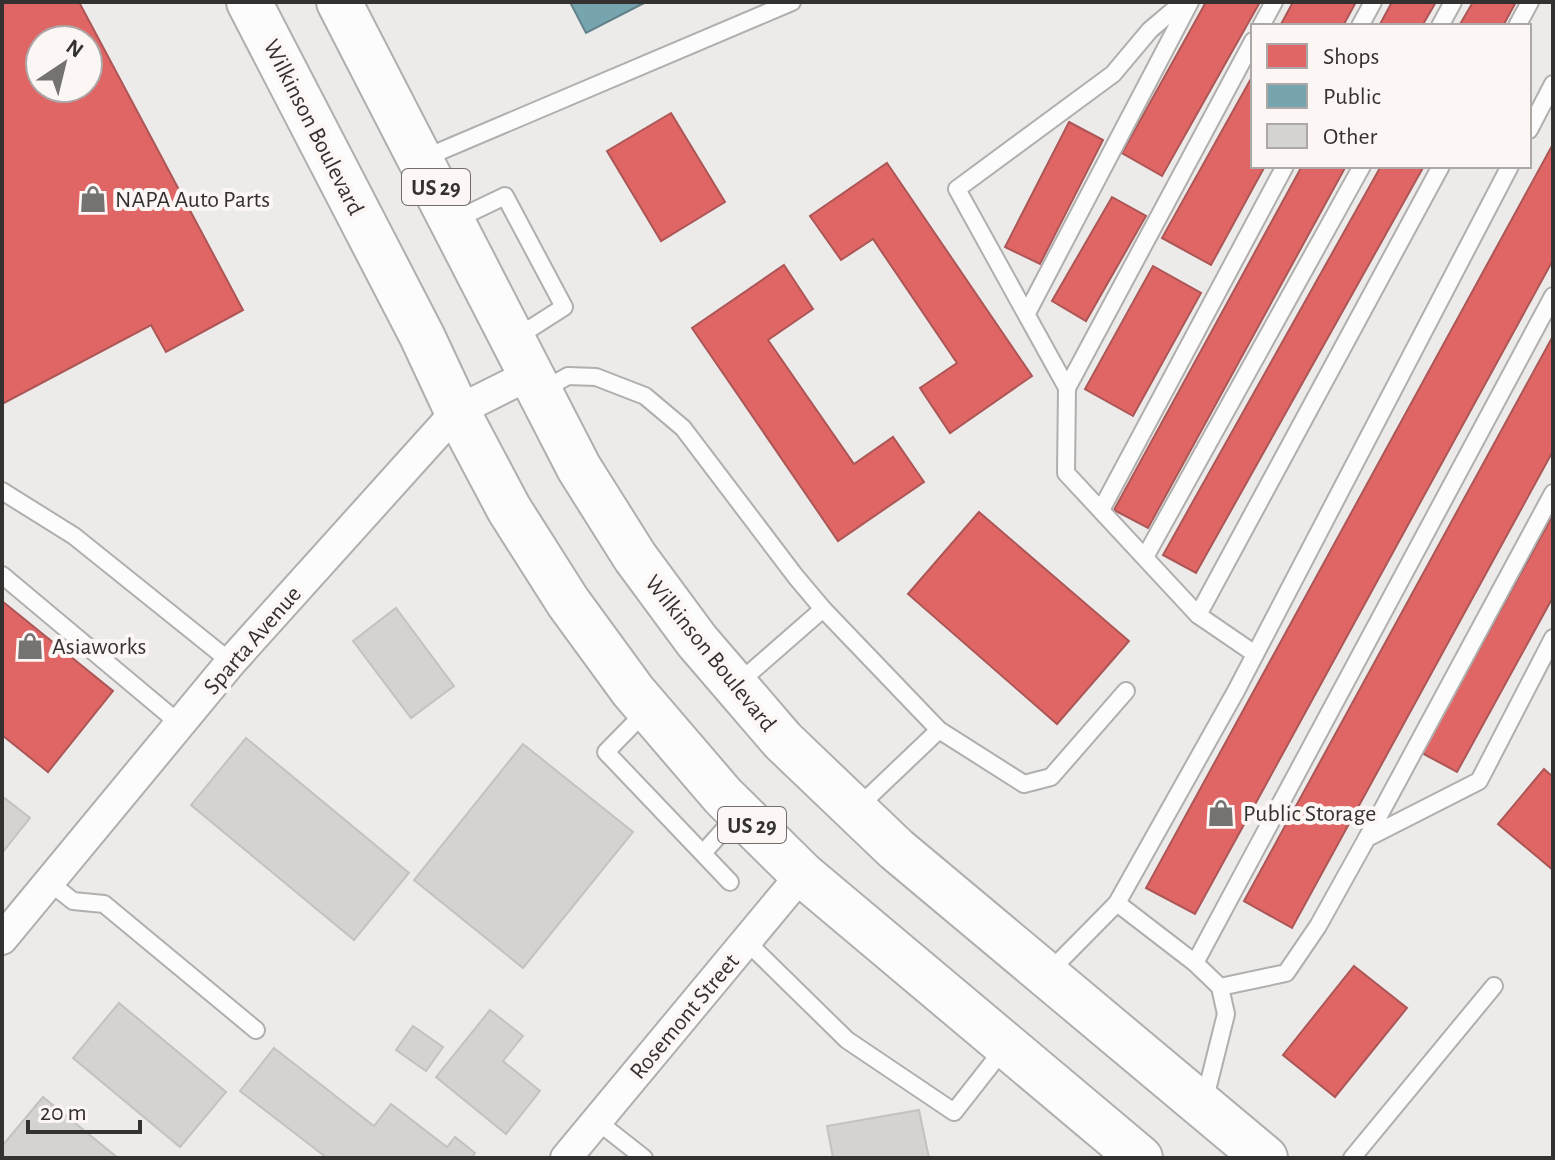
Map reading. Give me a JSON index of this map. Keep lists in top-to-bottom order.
{
  "streets": {
    "main road": ["Wilkinson Boulevard", "US 29"],
    "street": ["Sparta Avenue", "Rosemont Street"]
  },
  "crossings": [
    ["Wilkinson Boulevard", "Sparta Avenue"],
    ["Wilkinson Boulevard", "Rosemont Street"]
  ],
  "places": {
    "shop": ["NAPA Auto Parts", "Asiaworks", "Public Storage"]
  },
  "legend": ["Shops", "Public", "Other"],
  "scale_bar": "20 m",
  "north": "top right"
}
